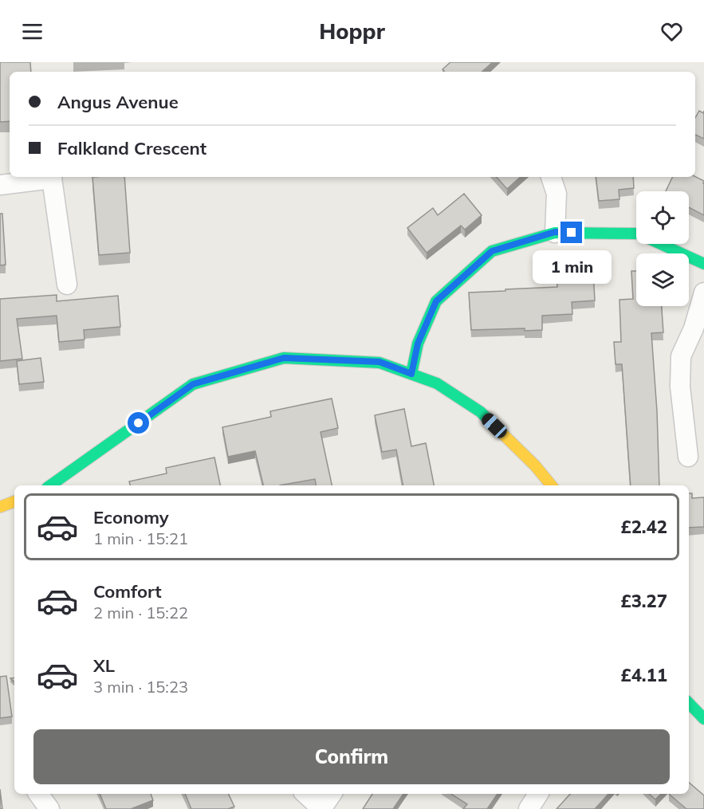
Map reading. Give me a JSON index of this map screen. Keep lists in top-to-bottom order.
{
  "page": {
    "header": "Hoppr",
    "banner": ["Angus Avenue", "Falkland Crescent"],
    "bubble": "1 min",
    "list": [
      {
        "name": "Economy",
        "note": "1 min · 15:21",
        "value": "£2.42"
      },
      {
        "name": "Comfort",
        "note": "2 min · 15:22",
        "value": "£3.27"
      },
      {
        "name": "XL",
        "note": "3 min · 15:23",
        "value": "£4.11"
      }
    ],
    "buttons": "Confirm"
  }
}
